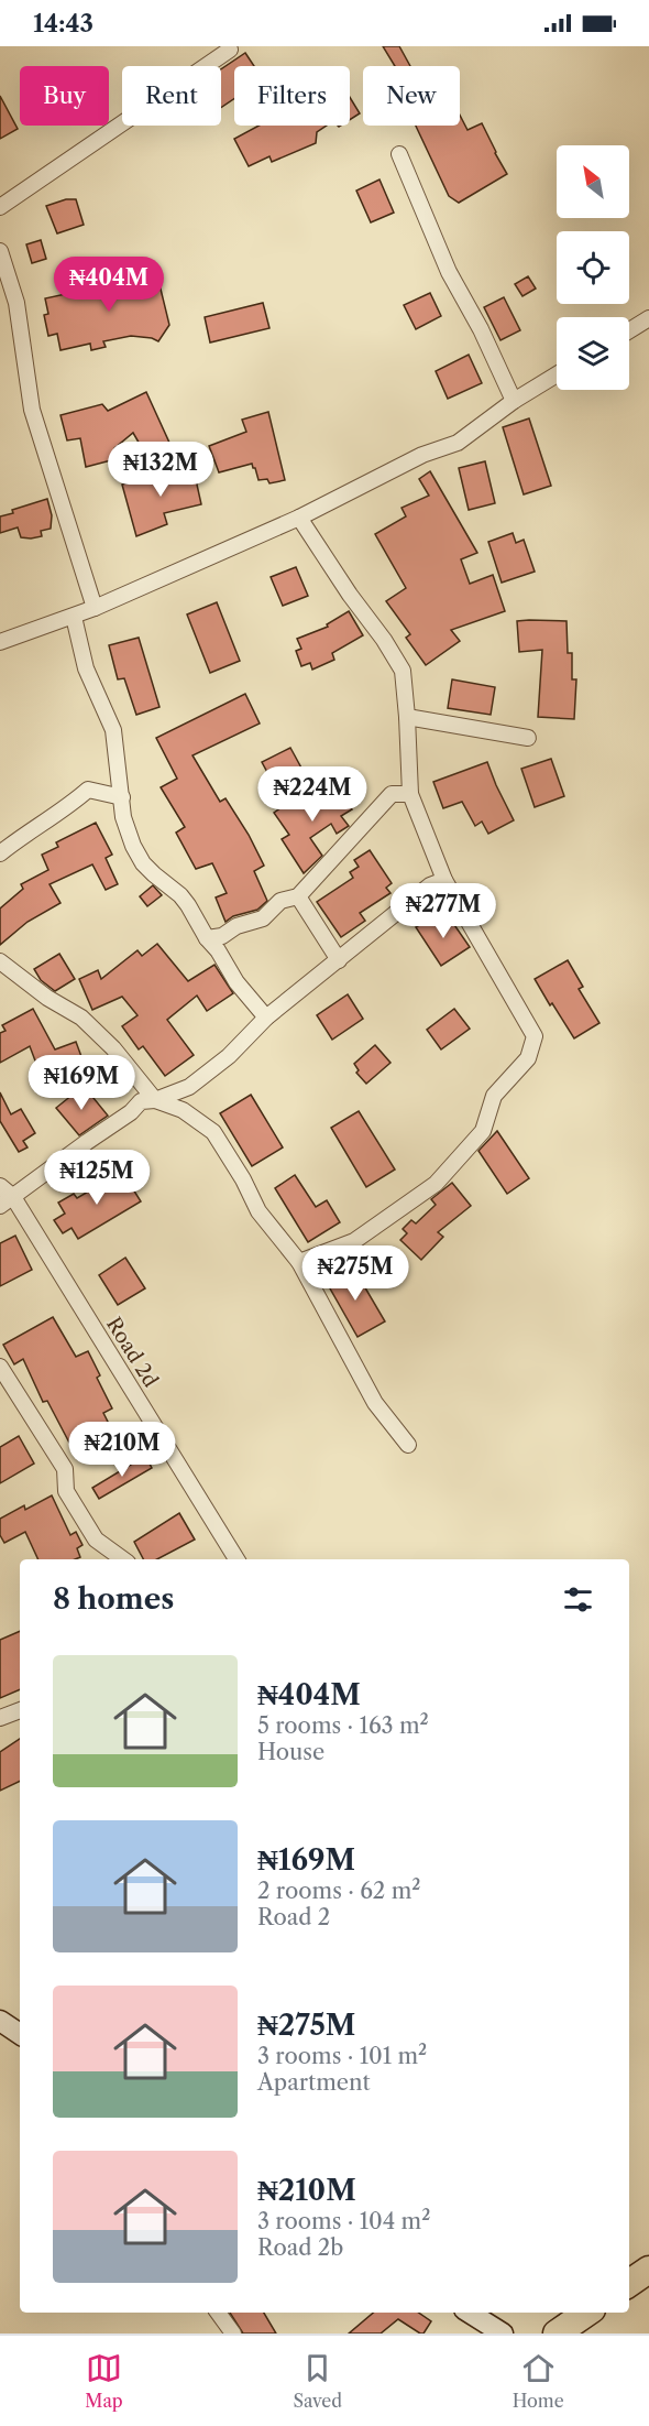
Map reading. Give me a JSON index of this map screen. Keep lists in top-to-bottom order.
{
  "streets": {
    "street": ["Road 2d"]
  },
  "north": "top left",
  "page": {
    "status": "14:43",
    "chip": [
      "Buy",
      "Rent",
      "Filters",
      "New"
    ],
    "price": [
      "₦404M",
      "₦132M",
      "₦224M",
      "₦277M",
      "₦169M",
      "₦125M",
      "₦275M",
      "₦210M"
    ],
    "heading": "8 homes",
    "list": [
      {
        "name": "₦404M",
        "note": "5 rooms · 163 m² · House"
      },
      {
        "name": "₦169M",
        "note": "2 rooms · 62 m² · Road 2"
      },
      {
        "name": "₦275M",
        "note": "3 rooms · 101 m² · Apartment"
      },
      {
        "name": "₦210M",
        "note": "3 rooms · 104 m² · Road 2b"
      }
    ],
    "tabs": ["Map", "Saved", "Home"]
  }
}
